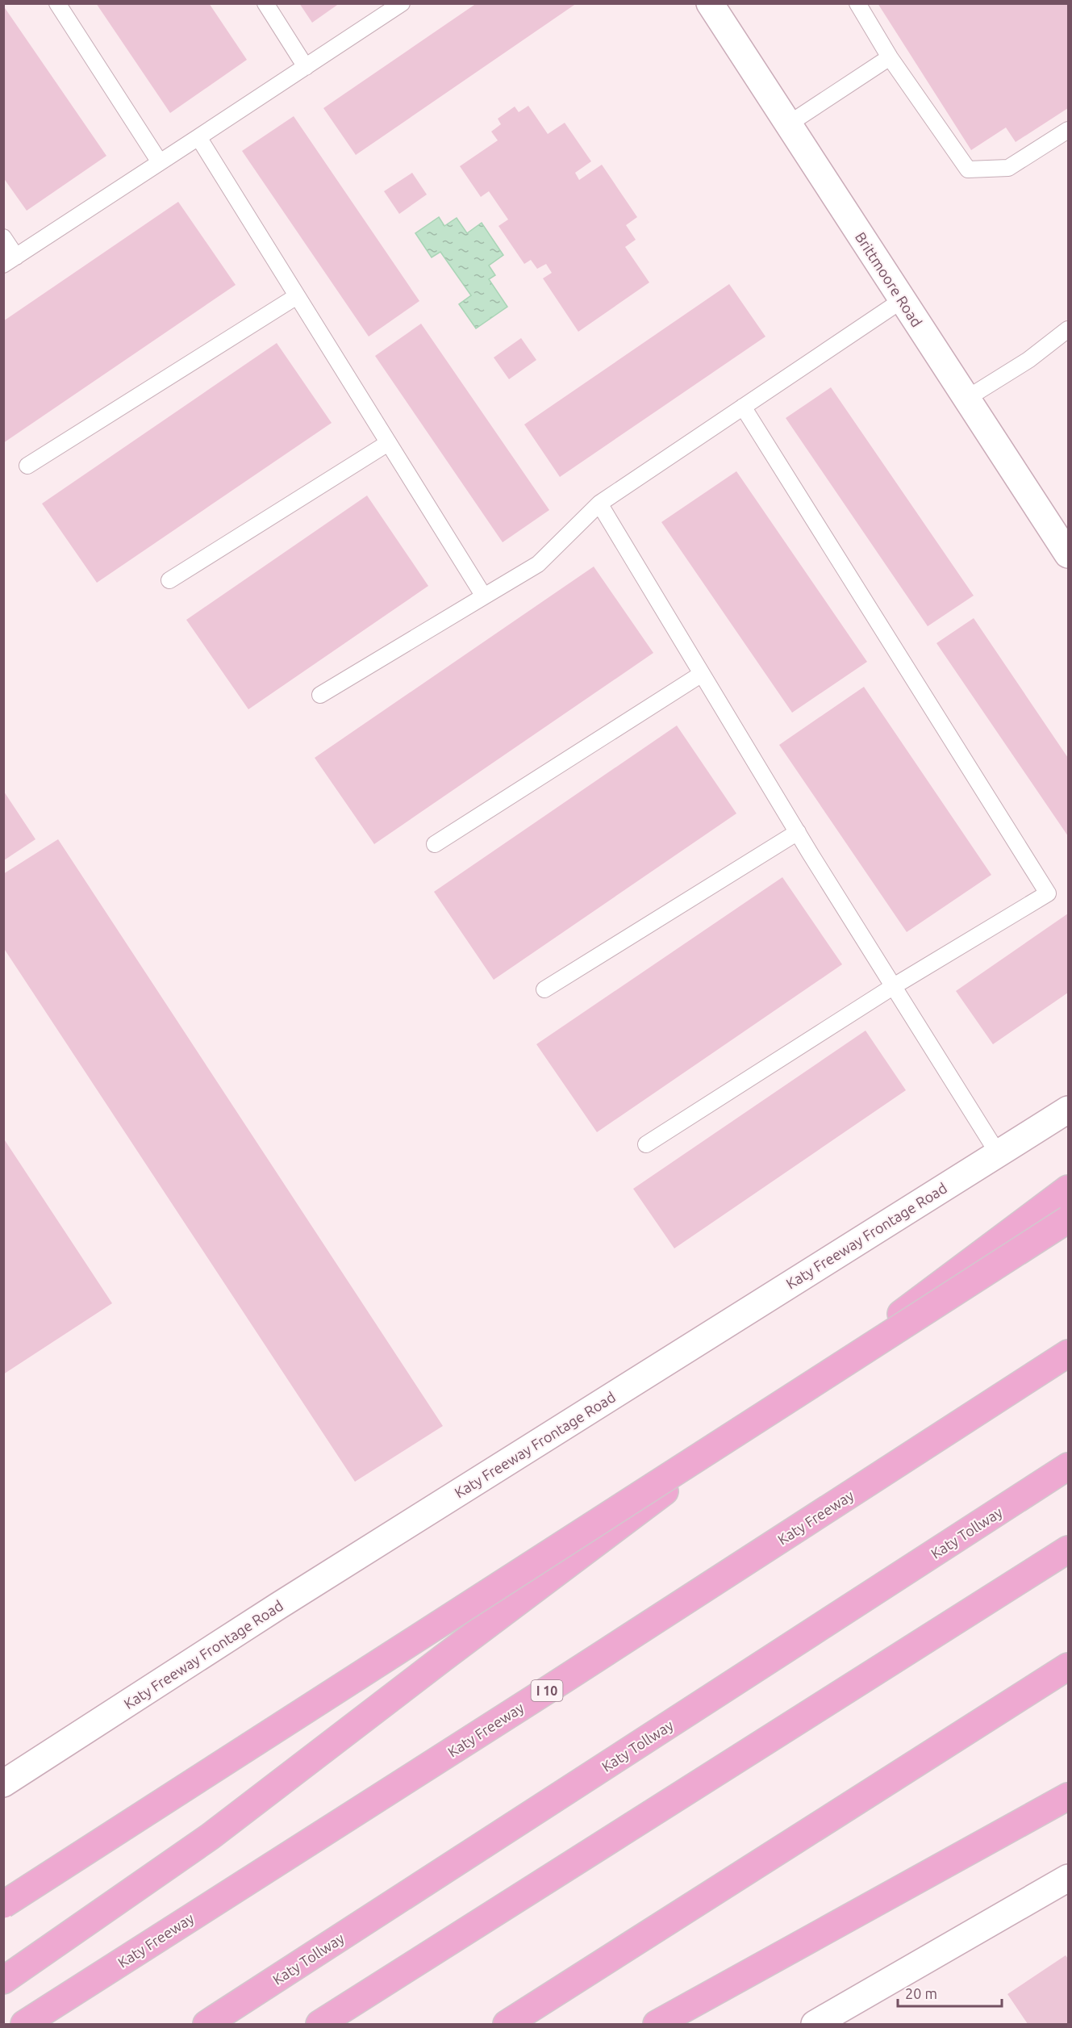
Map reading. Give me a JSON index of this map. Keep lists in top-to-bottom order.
{
  "streets": {
    "highway": ["Katy Freeway", "Katy Tollway", "I 10"],
    "main road": ["Brittmoore Road", "Katy Freeway Frontage Road"]
  },
  "scale_bar": "20 m"
}
